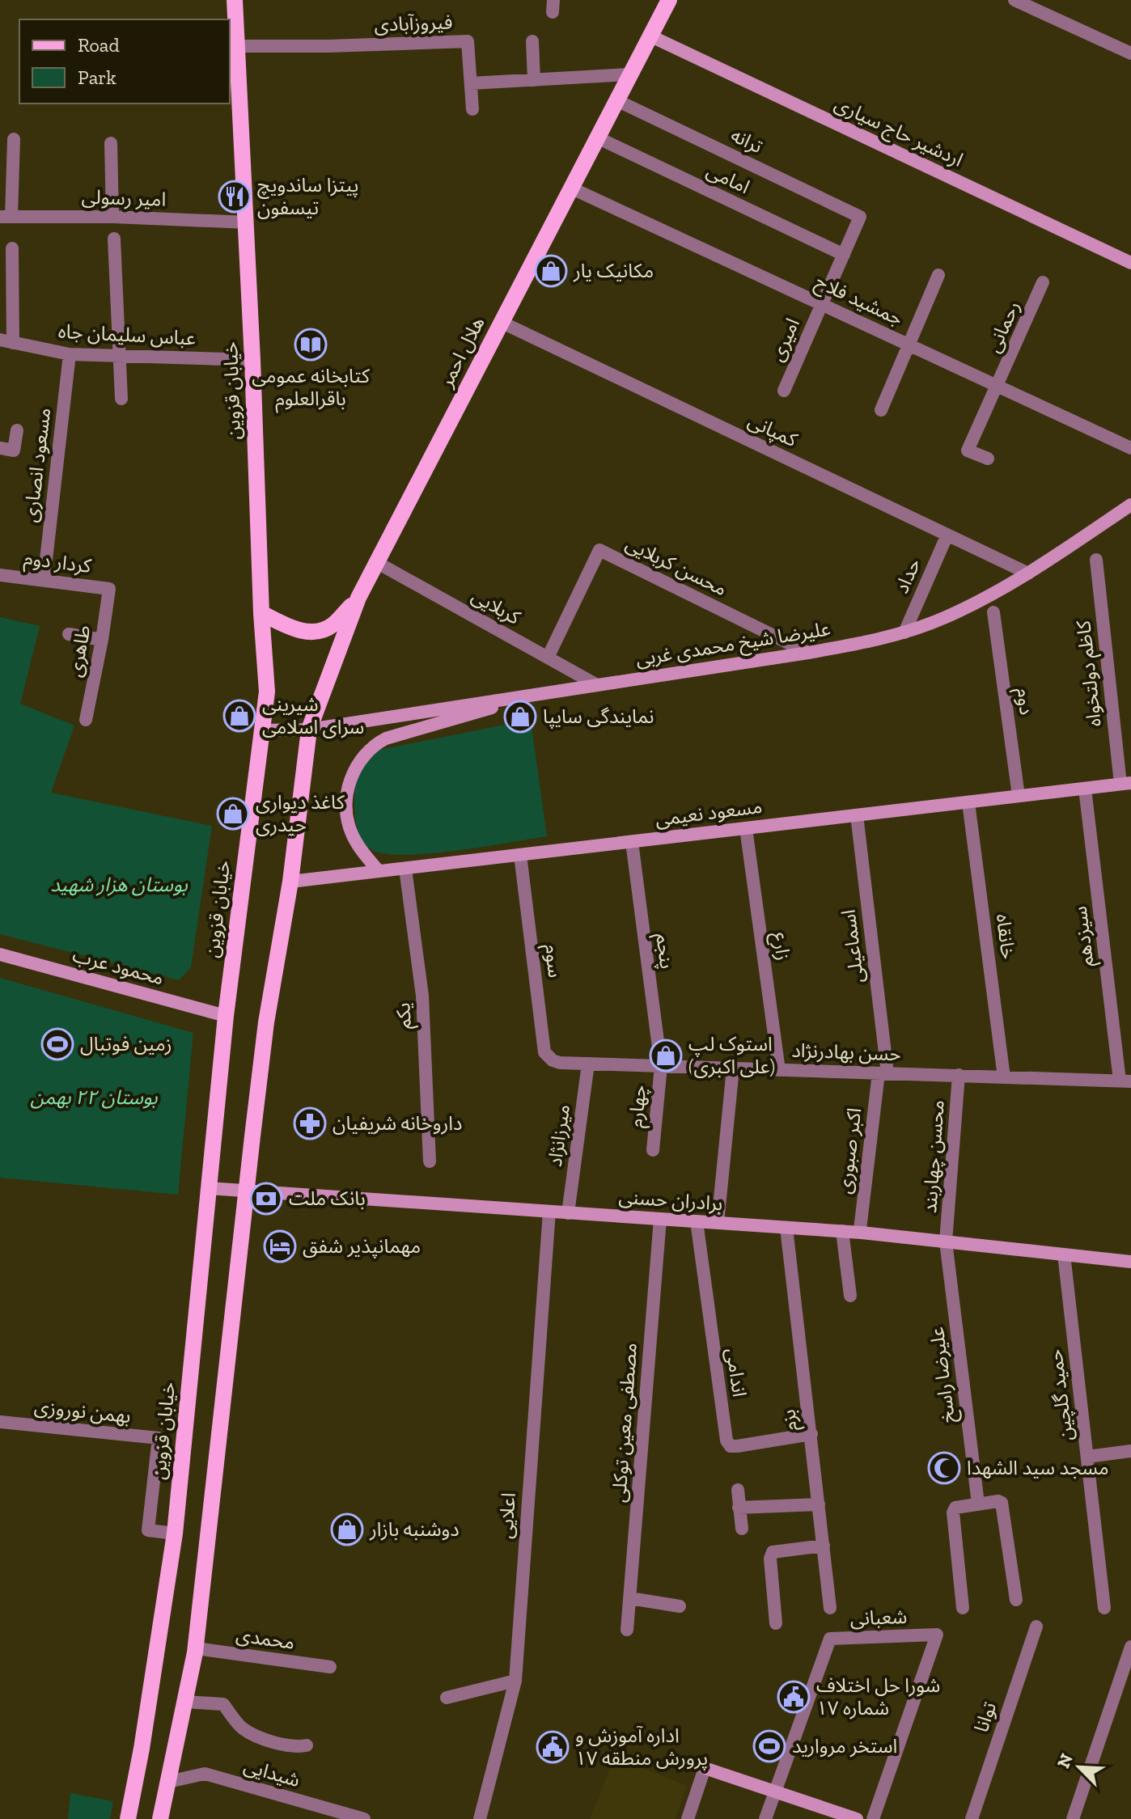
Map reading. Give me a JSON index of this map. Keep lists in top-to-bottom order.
{
  "streets": {
    "main road": [
      "اردشیر حاج سیاری",
      "هلال احمر",
      "خیابان قزوین",
      "علیرضا شیخ محمدی غربی",
      "مسعود نعیمی",
      "محمود عرب",
      "برادران حسنی"
    ],
    "street": [
      "فیروزآبادی",
      "ترانه",
      "امامی",
      "امیر رسولی",
      "جمشید فلاح",
      "رحمانی",
      "عباس سلیمان جاه",
      "امیری",
      "کمپانی",
      "مسعود انصاری",
      "کردار دوم",
      "محسن کربلایی",
      "حداد",
      "کربلایی",
      "طاهری",
      "کاظم دولتخواه",
      "دوم",
      "خانقاه",
      "سیزدهم",
      "زارع",
      "اسماعیلی",
      "پنجم",
      "سوم",
      "یکم",
      "حسن بهادرنژاد",
      "چهارم",
      "ميرزانژاد",
      "اکبر صبوری",
      "محسن چهاربند",
      "اندامی",
      "علیرضا راسخ",
      "حمید گلچین",
      "بهمن نوروزی",
      "بزم",
      "مصطفی معین توکلی",
      "اعلایی",
      "شعبانی",
      "محمدی",
      "توانا",
      "شیدایی"
    ]
  },
  "crossings": [
    ["فیروزآبادی", "خیابان قزوین"],
    ["اردشیر حاج سیاری", "هلال احمر"],
    ["ترانه", "امیری"],
    ["ترانه", "هلال احمر"],
    ["امامی", "امیری"],
    ["امامی", "هلال احمر"],
    ["امیر رسولی", "خیابان قزوین"],
    ["جمشید فلاح", "رحمانی"],
    ["جمشید فلاح", "امیری"],
    ["جمشید فلاح", "هلال احمر"],
    ["عباس سلیمان جاه", "خیابان قزوین"],
    ["عباس سلیمان جاه", "مسعود انصاری"],
    ["هلال احمر", "کمپانی"],
    ["هلال احمر", "کربلایی"],
    ["هلال احمر", "علیرضا شیخ محمدی غربی"],
    ["خیابان قزوین", "علیرضا شیخ محمدی غربی"],
    ["خیابان قزوین", "محمود عرب"],
    ["خیابان قزوین", "برادران حسنی"],
    ["خیابان قزوین", "بهمن نوروزی"],
    ["کمپانی", "حداد"],
    ["کمپانی", "علیرضا شیخ محمدی غربی"],
    ["مسعود انصاری", "کردار دوم"],
    ["کردار دوم", "طاهری"],
    ["محسن کربلایی", "کربلایی"],
    ["محسن کربلایی", "علیرضا شیخ محمدی غربی"],
    ["حداد", "علیرضا شیخ محمدی غربی"],
    ["کربلایی", "علیرضا شیخ محمدی غربی"],
    ["کاظم دولتخواه", "مسعود نعیمی"],
    ["دوم", "مسعود نعیمی"],
    ["مسعود نعیمی", "خانقاه"],
    ["مسعود نعیمی", "سیزدهم"],
    ["مسعود نعیمی", "زارع"],
    ["مسعود نعیمی", "اسماعیلی"],
    ["مسعود نعیمی", "پنجم"],
    ["مسعود نعیمی", "سوم"],
    ["مسعود نعیمی", "یکم"],
    ["خانقاه", "حسن بهادرنژاد"],
    ["سیزدهم", "حسن بهادرنژاد"],
    ["زارع", "حسن بهادرنژاد"],
    ["اسماعیلی", "حسن بهادرنژاد"],
    ["اسماعیلی", "اکبر صبوری"],
    ["پنجم", "حسن بهادرنژاد"],
    ["پنجم", "چهارم"],
    ["سوم", "حسن بهادرنژاد"],
    ["حسن بهادرنژاد", "چهارم"],
    ["حسن بهادرنژاد", "ميرزانژاد"],
    ["حسن بهادرنژاد", "اکبر صبوری"],
    ["حسن بهادرنژاد", "محسن چهاربند"],
    ["ميرزانژاد", "برادران حسنی"],
    ["اکبر صبوری", "برادران حسنی"],
    ["محسن چهاربند", "برادران حسنی"],
    ["محسن چهاربند", "علیرضا راسخ"],
    ["برادران حسنی", "اندامی"],
    ["برادران حسنی", "علیرضا راسخ"],
    ["برادران حسنی", "حمید گلچین"],
    ["برادران حسنی", "بزم"],
    ["برادران حسنی", "مصطفی معین توکلی"],
    ["برادران حسنی", "اعلایی"],
    ["اندامی", "بزم"]
  ],
  "parks": ["بوستان هزار شهید", "بوستان ۲۲ بهمن"],
  "places": {
    "restaurant": ["پیتزا ساندویچ تیسفون"],
    "shop": [
      "مکانیک یار",
      "شیرینی سرای اسلامی",
      "نمایندگی سایپا",
      "کاغذ دیواری حیدری",
      "استوک لپ (علی اکبری)",
      "دوشنبه بازار"
    ],
    "library": ["کتابخانه عمومی باقرالعلوم"],
    "sports": ["زمین فوتبال", "استخر مروارید"],
    "pharmacy": ["داروخانه شریفیان"],
    "bank": ["بانک ملت"],
    "hotel": ["مهمانپذیر شفق"],
    "mosque": ["مسجد سید الشهدا"],
    "public building": ["شورا حل اختلاف شماره ۱۷", "اداره آموزش و پرورش منطقه ۱۷"]
  },
  "legend": ["Road", "Park"],
  "north": "top left"
}
